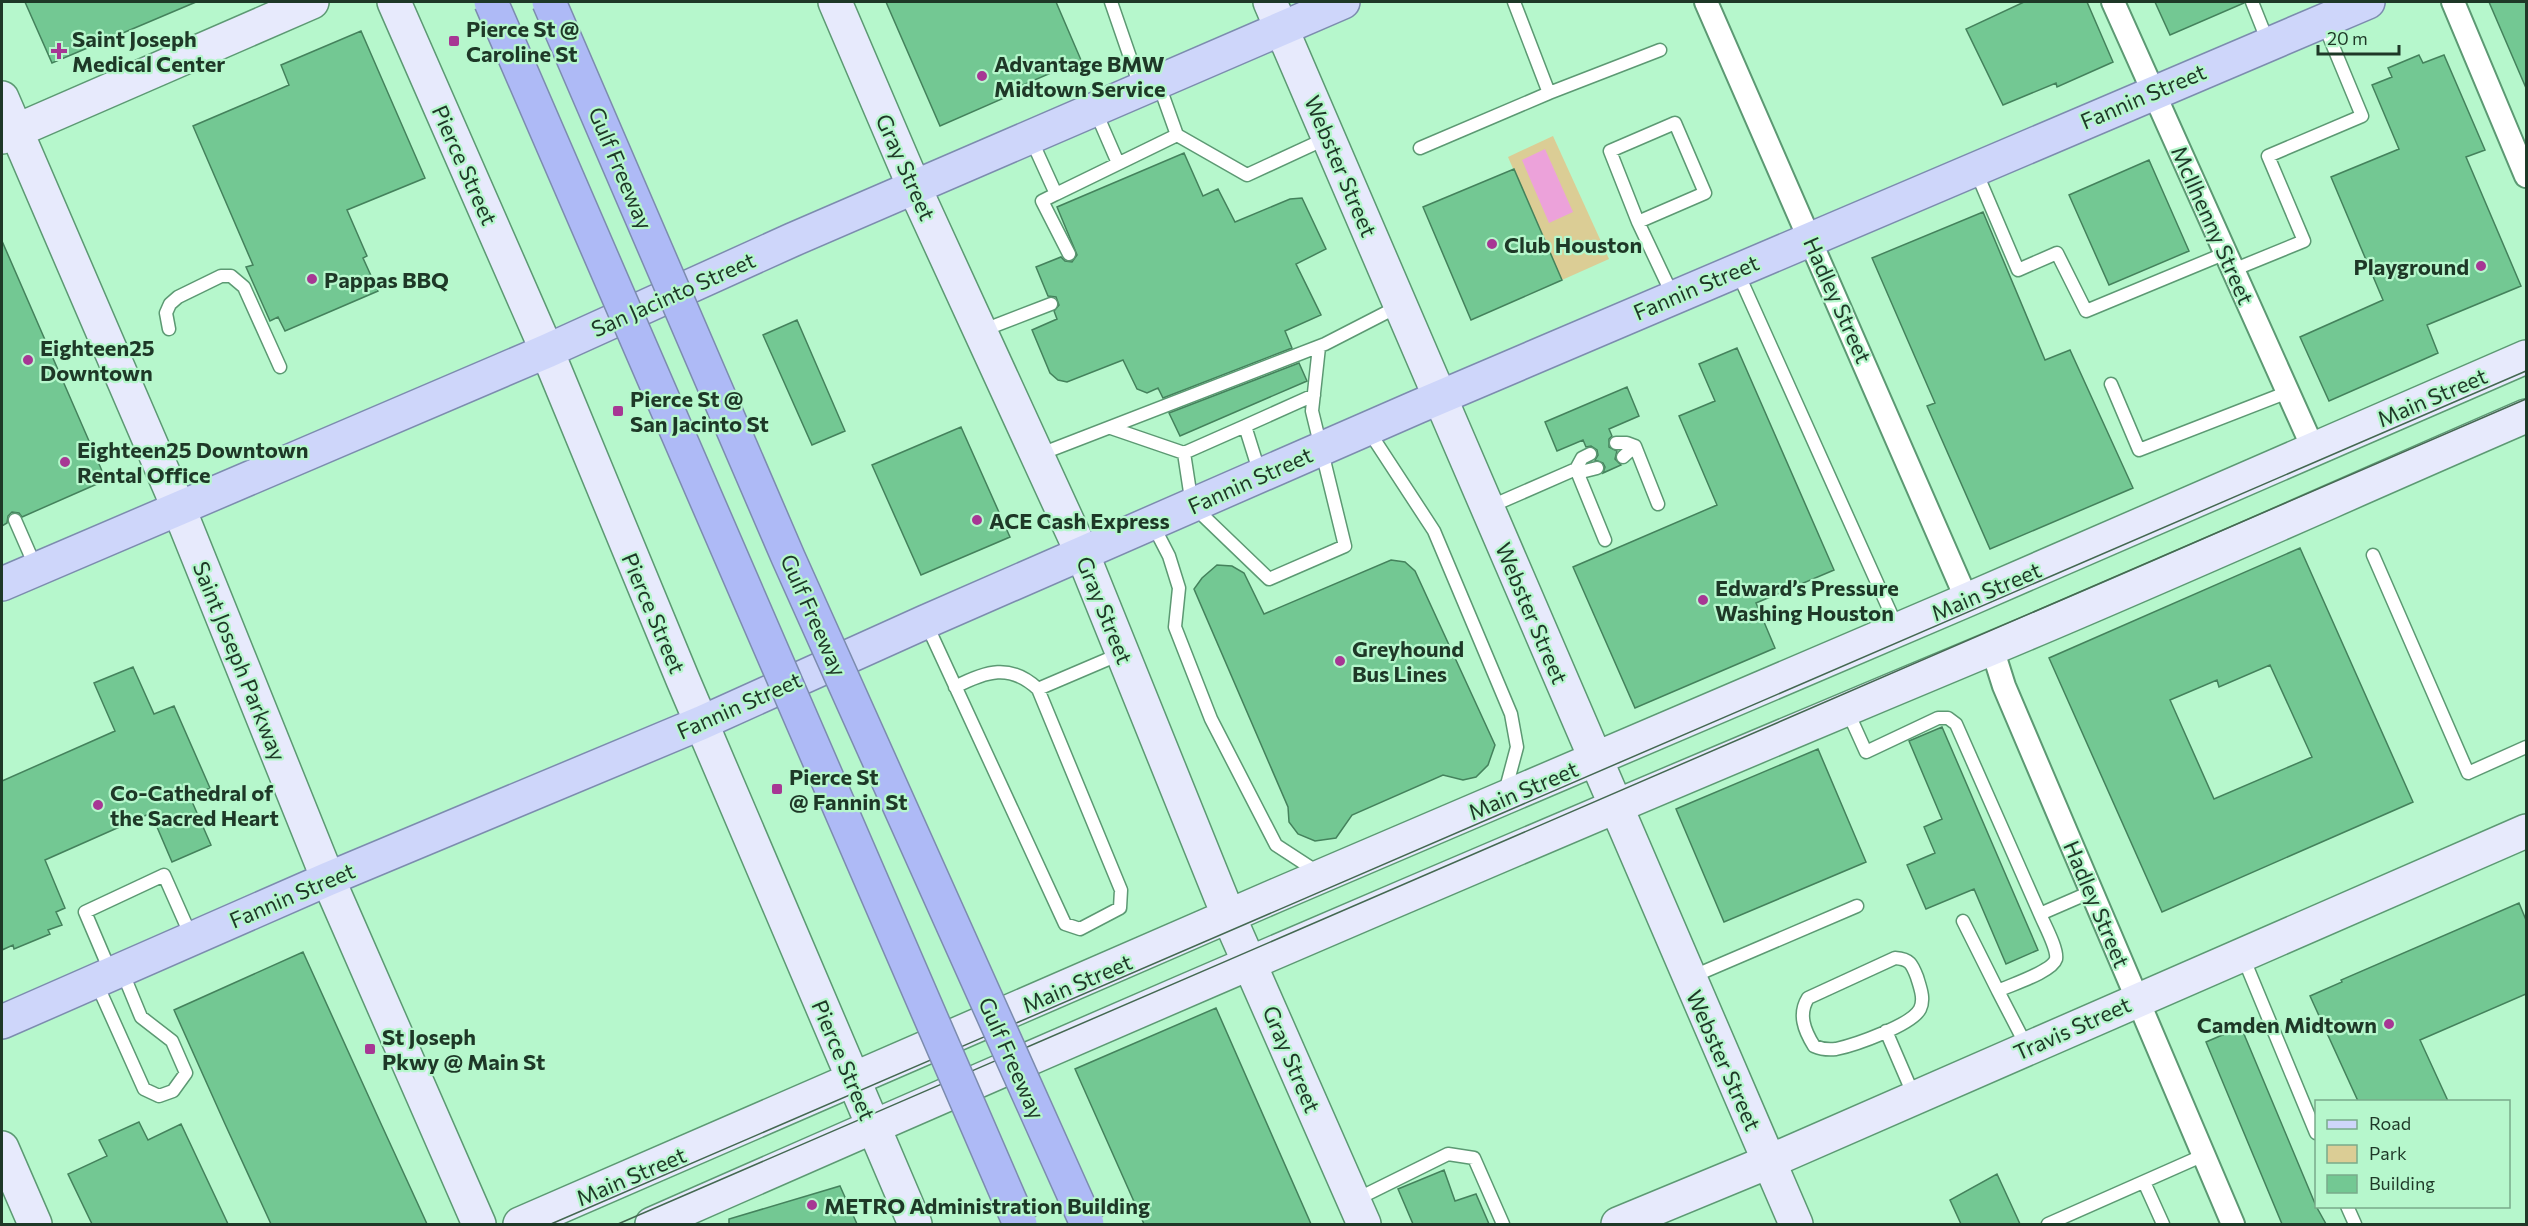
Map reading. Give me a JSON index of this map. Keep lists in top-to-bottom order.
{
  "streets": {
    "highway": ["Gulf Freeway"],
    "main road": [
      "Fannin Street",
      "Pierce Street",
      "Webster Street",
      "Gray Street",
      "San Jacinto Street",
      "Main Street",
      "Saint Joseph Parkway",
      "Travis Street"
    ],
    "street": ["McIlhenny Street", "Hadley Street"]
  },
  "crossings": [
    ["Fannin Street", "Pierce Street"],
    ["Fannin Street", "Webster Street"],
    ["Fannin Street", "Gray Street"],
    ["Fannin Street", "McIlhenny Street"],
    ["Fannin Street", "Hadley Street"],
    ["Fannin Street", "Saint Joseph Parkway"],
    ["Pierce Street", "San Jacinto Street"],
    ["Pierce Street", "Main Street"],
    ["Webster Street", "San Jacinto Street"],
    ["Webster Street", "Main Street"],
    ["Webster Street", "Travis Street"],
    ["Gray Street", "San Jacinto Street"],
    ["Gray Street", "Main Street"],
    ["McIlhenny Street", "Main Street"],
    ["San Jacinto Street", "Saint Joseph Parkway"],
    ["Hadley Street", "Main Street"],
    ["Hadley Street", "Travis Street"]
  ],
  "places": {
    "transit": [
      "Pierce St @ Caroline St",
      "Pierce St @ San Jacinto St",
      "Pierce St @ Fannin St",
      "St Joseph Pkwy @ Main St"
    ],
    "health": ["Saint Joseph Medical Center"],
    "other": [
      "Advantage BMW Midtown Service",
      "Club Houston",
      "Playground",
      "Pappas BBQ",
      "Eighteen25 Downtown",
      "Eighteen25 Downtown Rental Office",
      "ACE Cash Express",
      "Edward’s Pressure Washing Houston",
      "Greyhound Bus Lines",
      "Co-Cathedral of the Sacred Heart",
      "Camden Midtown",
      "METRO Administration Building"
    ]
  },
  "legend": ["Road", "Park", "Building"],
  "scale_bar": "20 m"
}
